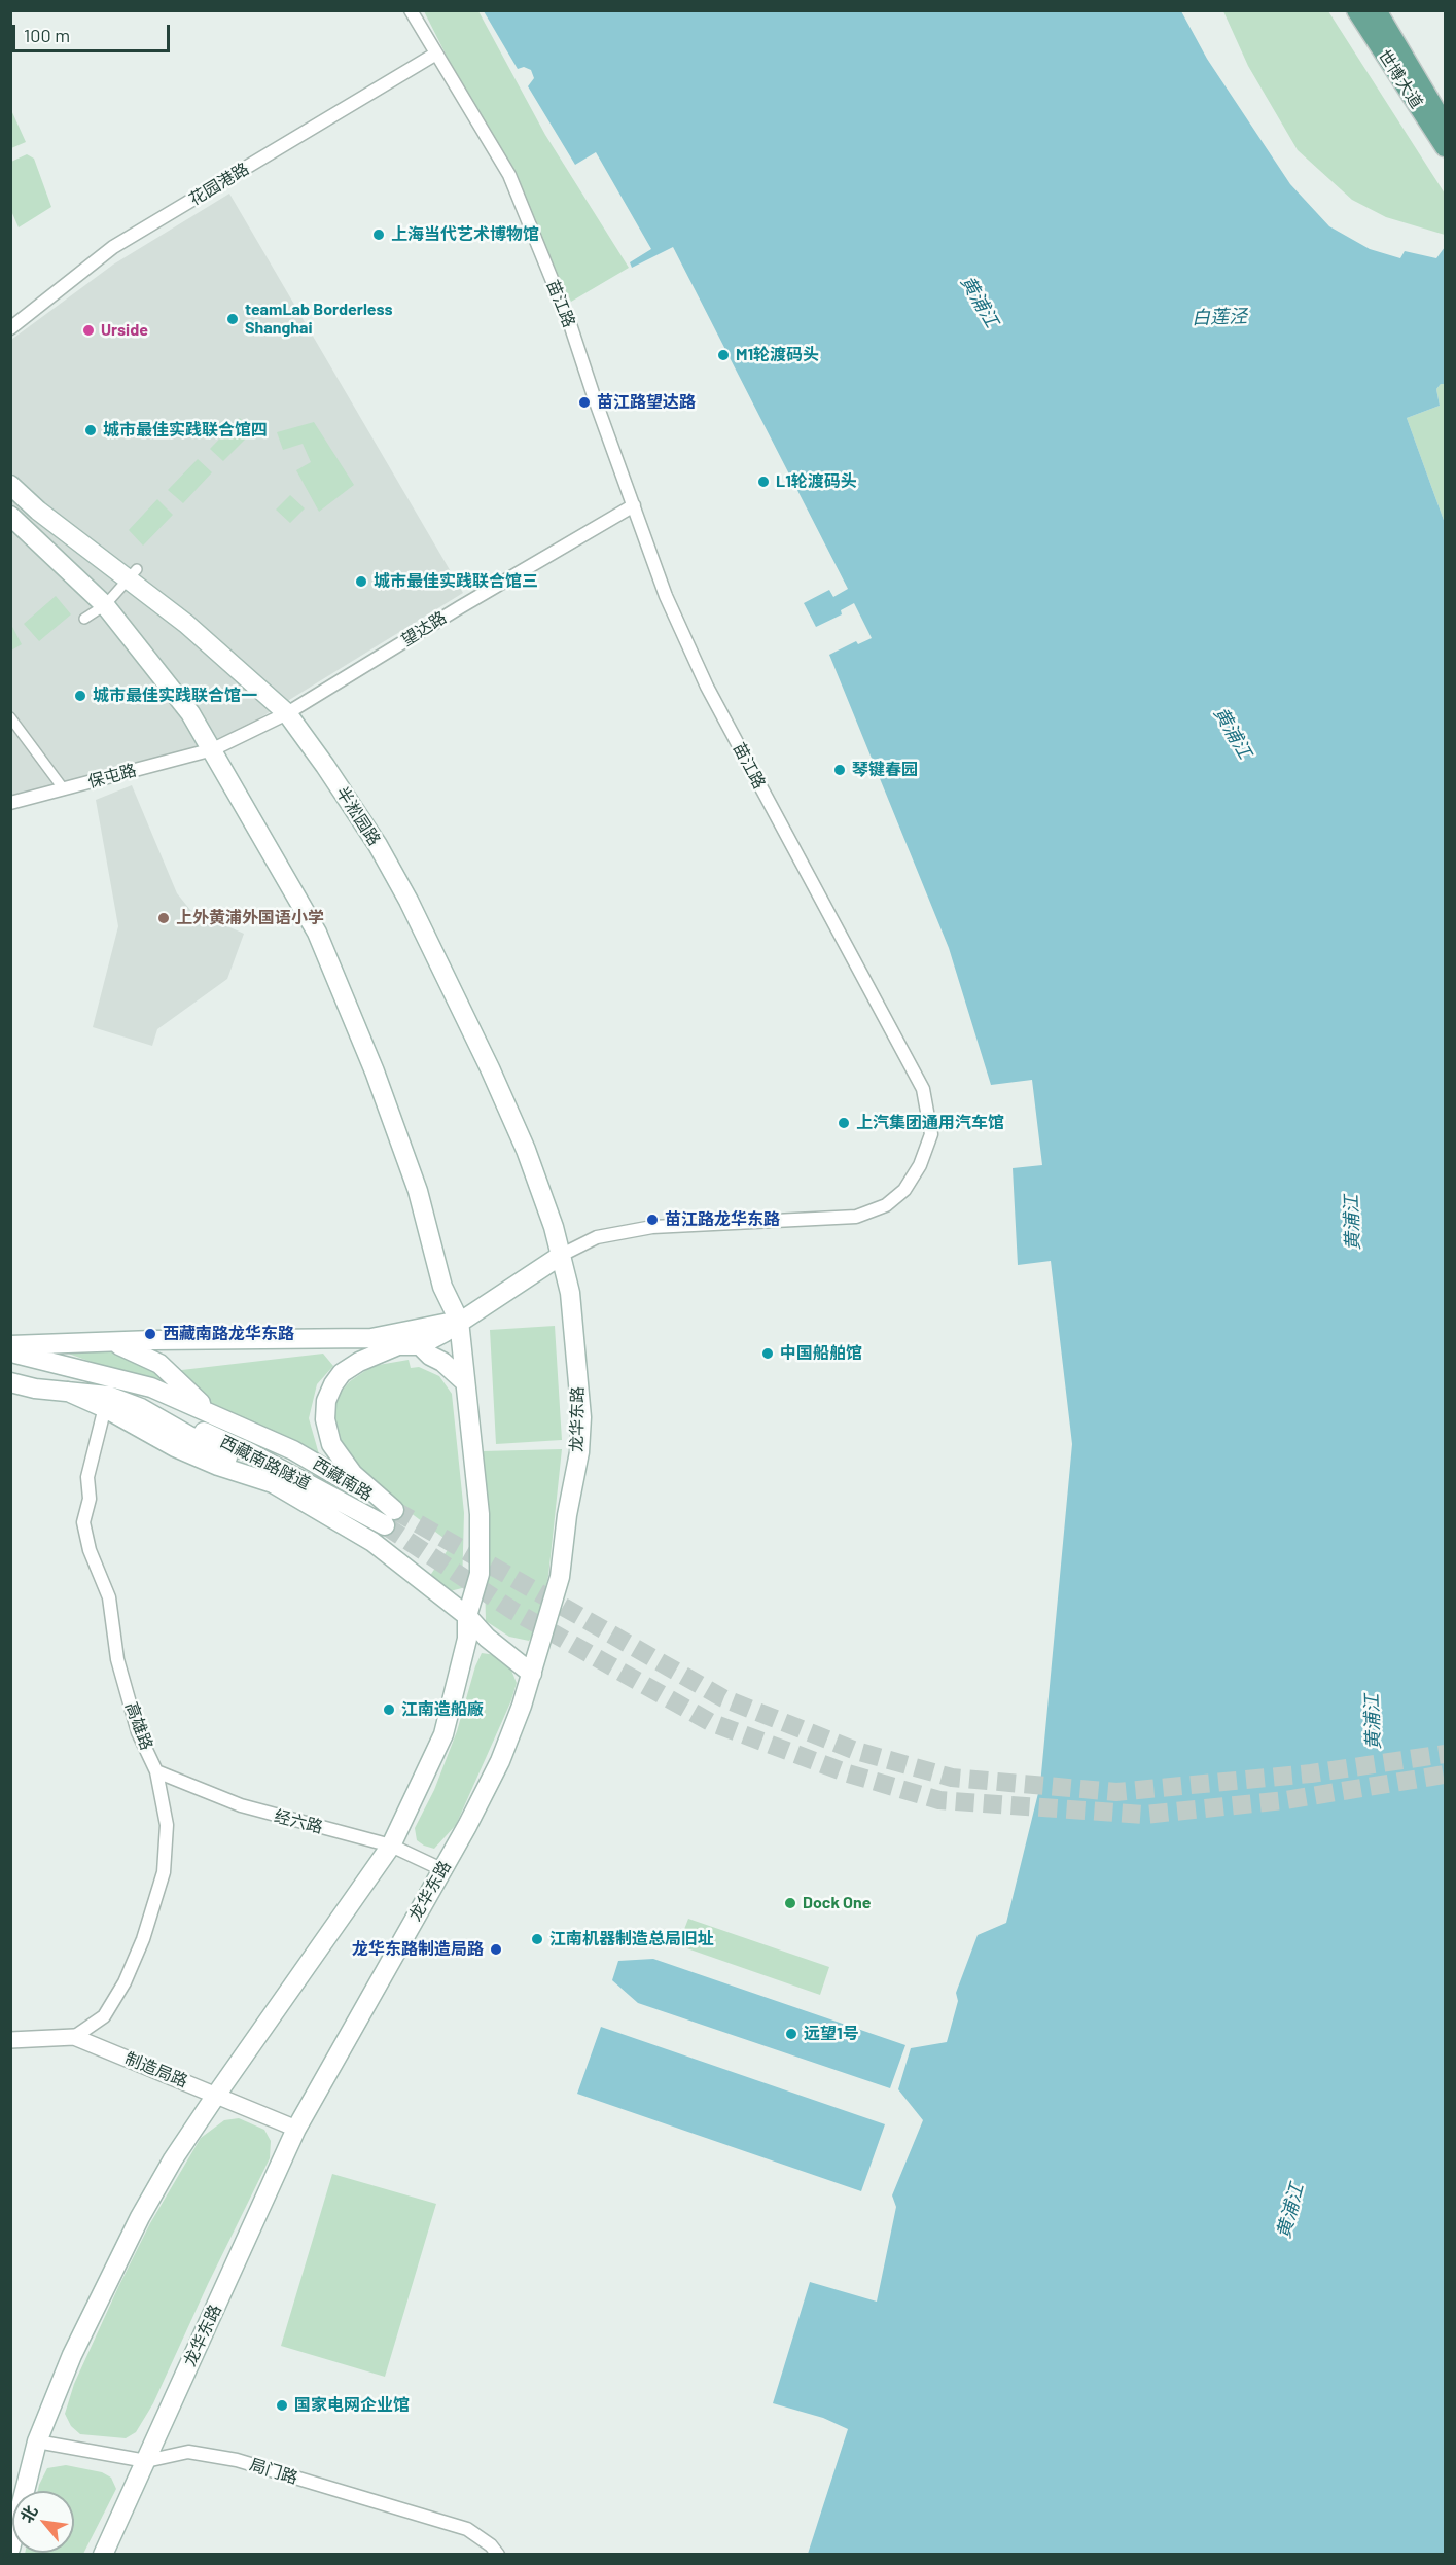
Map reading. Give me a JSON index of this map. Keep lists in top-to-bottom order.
{
  "streets": {
    "main road": [
      "世博大道",
      "半淞园路",
      "龙华东路",
      "西藏南路隧道",
      "西藏南路"
    ],
    "street": [
      "花园港路",
      "苗江路",
      "望达路",
      "保屯路",
      "高雄路",
      "经六路",
      "制造局路",
      "局门路"
    ]
  },
  "crossings": [
    ["花园港路", "苗江路"],
    ["苗江路", "望达路"],
    ["苗江路", "半淞园路"],
    ["苗江路", "龙华东路"],
    ["苗江路", "西藏南路"],
    ["望达路", "保屯路"],
    ["望达路", "半淞园路"],
    ["半淞园路", "龙华东路"],
    ["半淞园路", "西藏南路"],
    ["龙华东路", "西藏南路"],
    ["龙华东路", "经六路"],
    ["龙华东路", "制造局路"],
    ["龙华东路", "局门路"],
    ["西藏南路隧道", "西藏南路"],
    ["高雄路", "经六路"],
    ["高雄路", "制造局路"]
  ],
  "water": ["黄浦江", "白莲泾"],
  "places": [
    "上海当代艺术博物馆",
    "teamLab Borderless Shanghai",
    "Urside",
    "M1轮渡码头",
    "苗江路望达路",
    "城市最佳实践联合馆四",
    "L1轮渡码头",
    "城市最佳实践联合馆三",
    "城市最佳实践联合馆一",
    "琴键春园",
    "上外黄浦外国语小学",
    "上汽集团通用汽车馆",
    "苗江路龙华东路",
    "西藏南路龙华东路",
    "中国船舶馆",
    "江南造船廠",
    "Dock One",
    "江南机器制造总局旧址",
    "龙华东路制造局路",
    "远望1号",
    "国家电网企业馆"
  ],
  "scale_bar": "100 m",
  "north": "top left"
}
